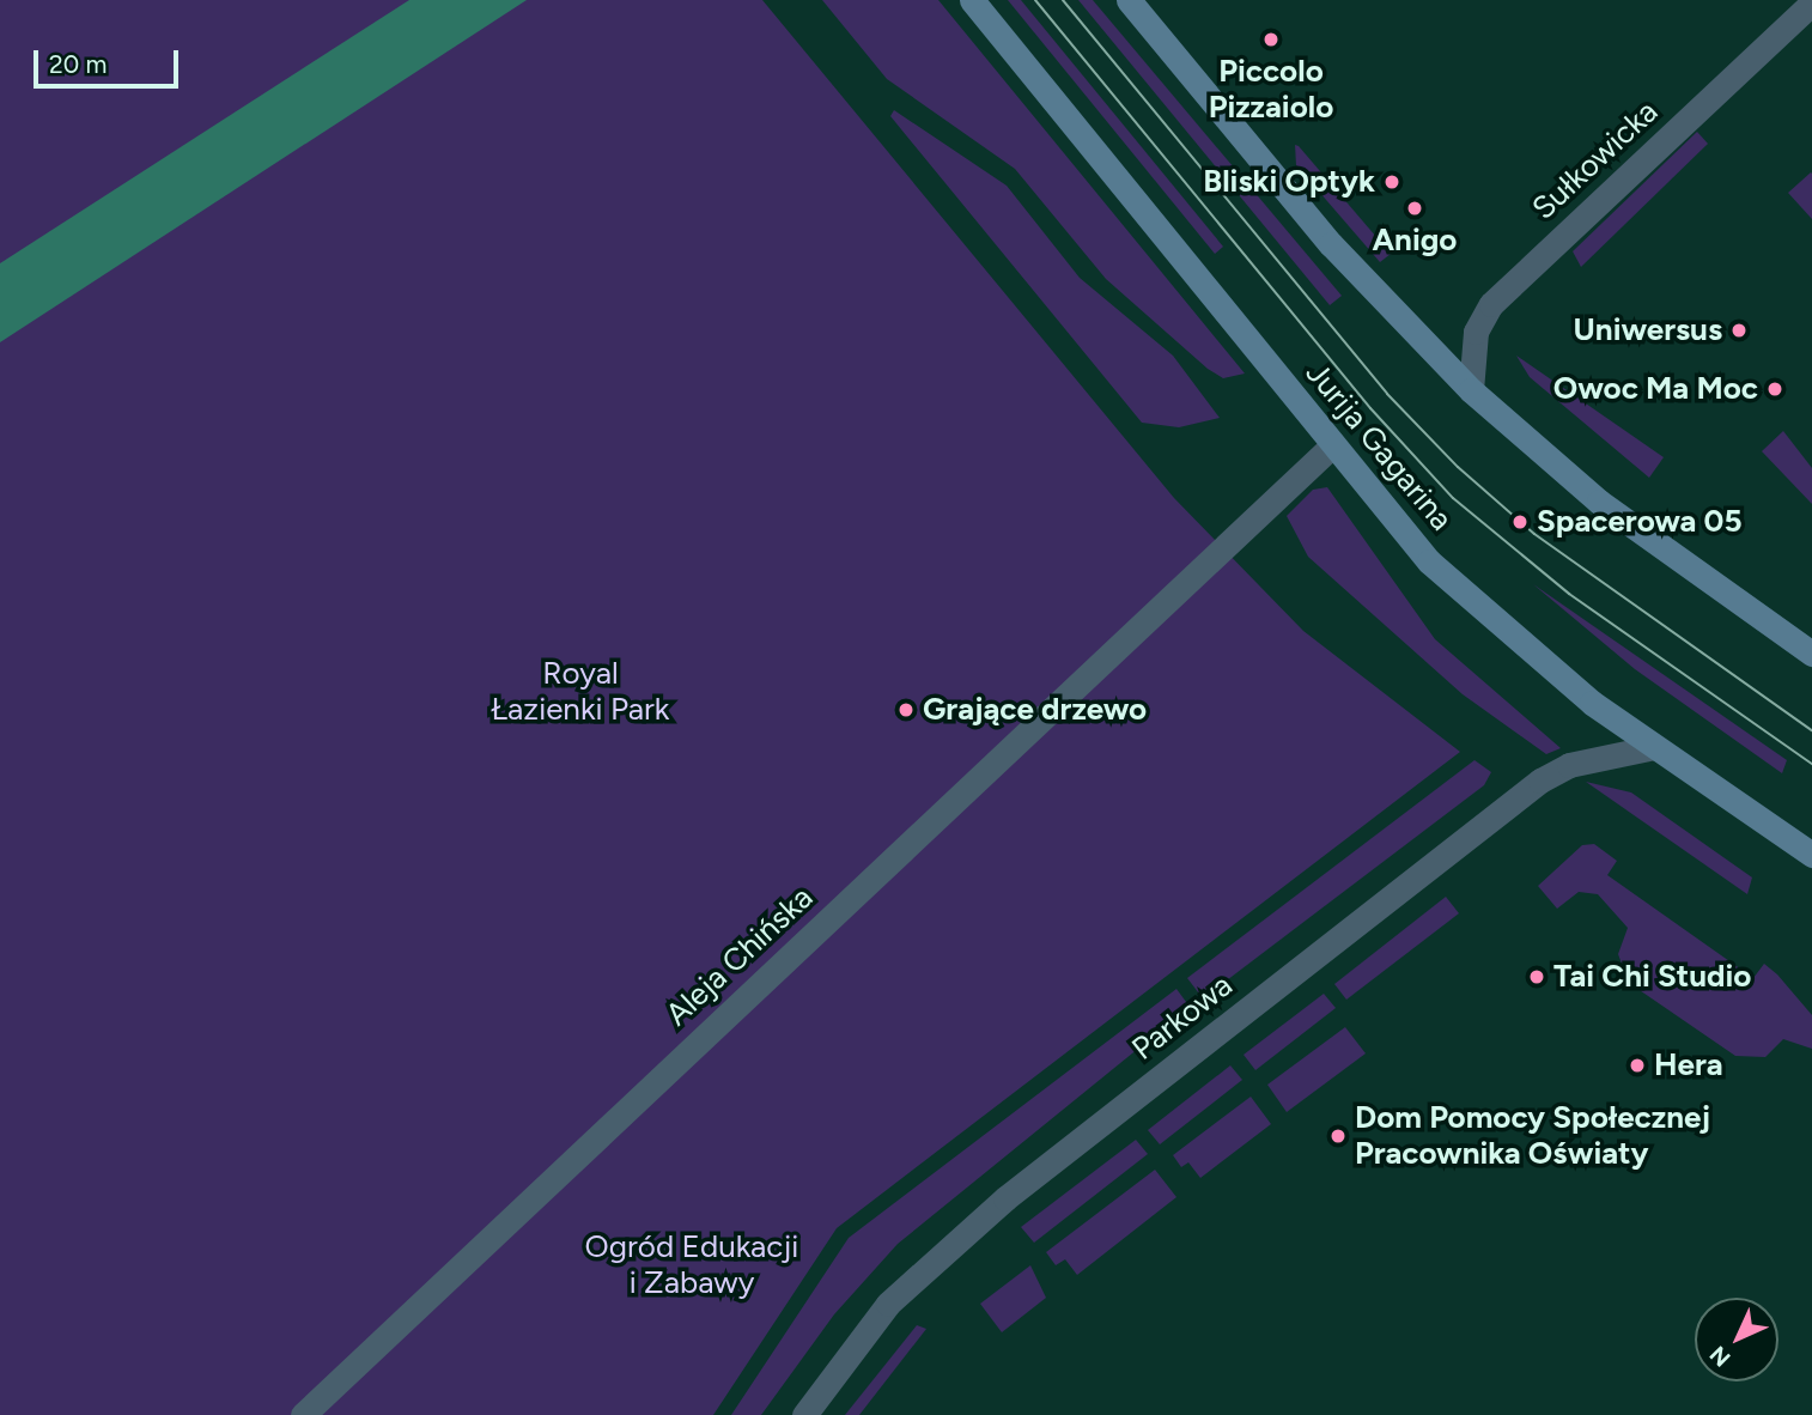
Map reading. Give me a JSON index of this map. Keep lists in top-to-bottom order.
{
  "streets": {
    "main road": ["Jurija Gagarina"],
    "street": ["Sułkowicka", "Aleja Chińska", "Parkowa"]
  },
  "crossings": [
    ["Jurija Gagarina", "Aleja Chińska"],
    ["Jurija Gagarina", "Parkowa"]
  ],
  "parks": ["Royal Łazienki Park", "Ogród Edukacji i Zabawy"],
  "places": [
    "Piccolo Pizzaiolo",
    "Bliski Optyk",
    "Anigo",
    "Uniwersus",
    "Owoc Ma Moc",
    "Spacerowa 05",
    "Grające drzewo",
    "Tai Chi Studio",
    "Hera",
    "Dom Pomocy Społecznej Pracownika Oświaty"
  ],
  "scale_bar": "20 m",
  "north": "bottom left"
}
